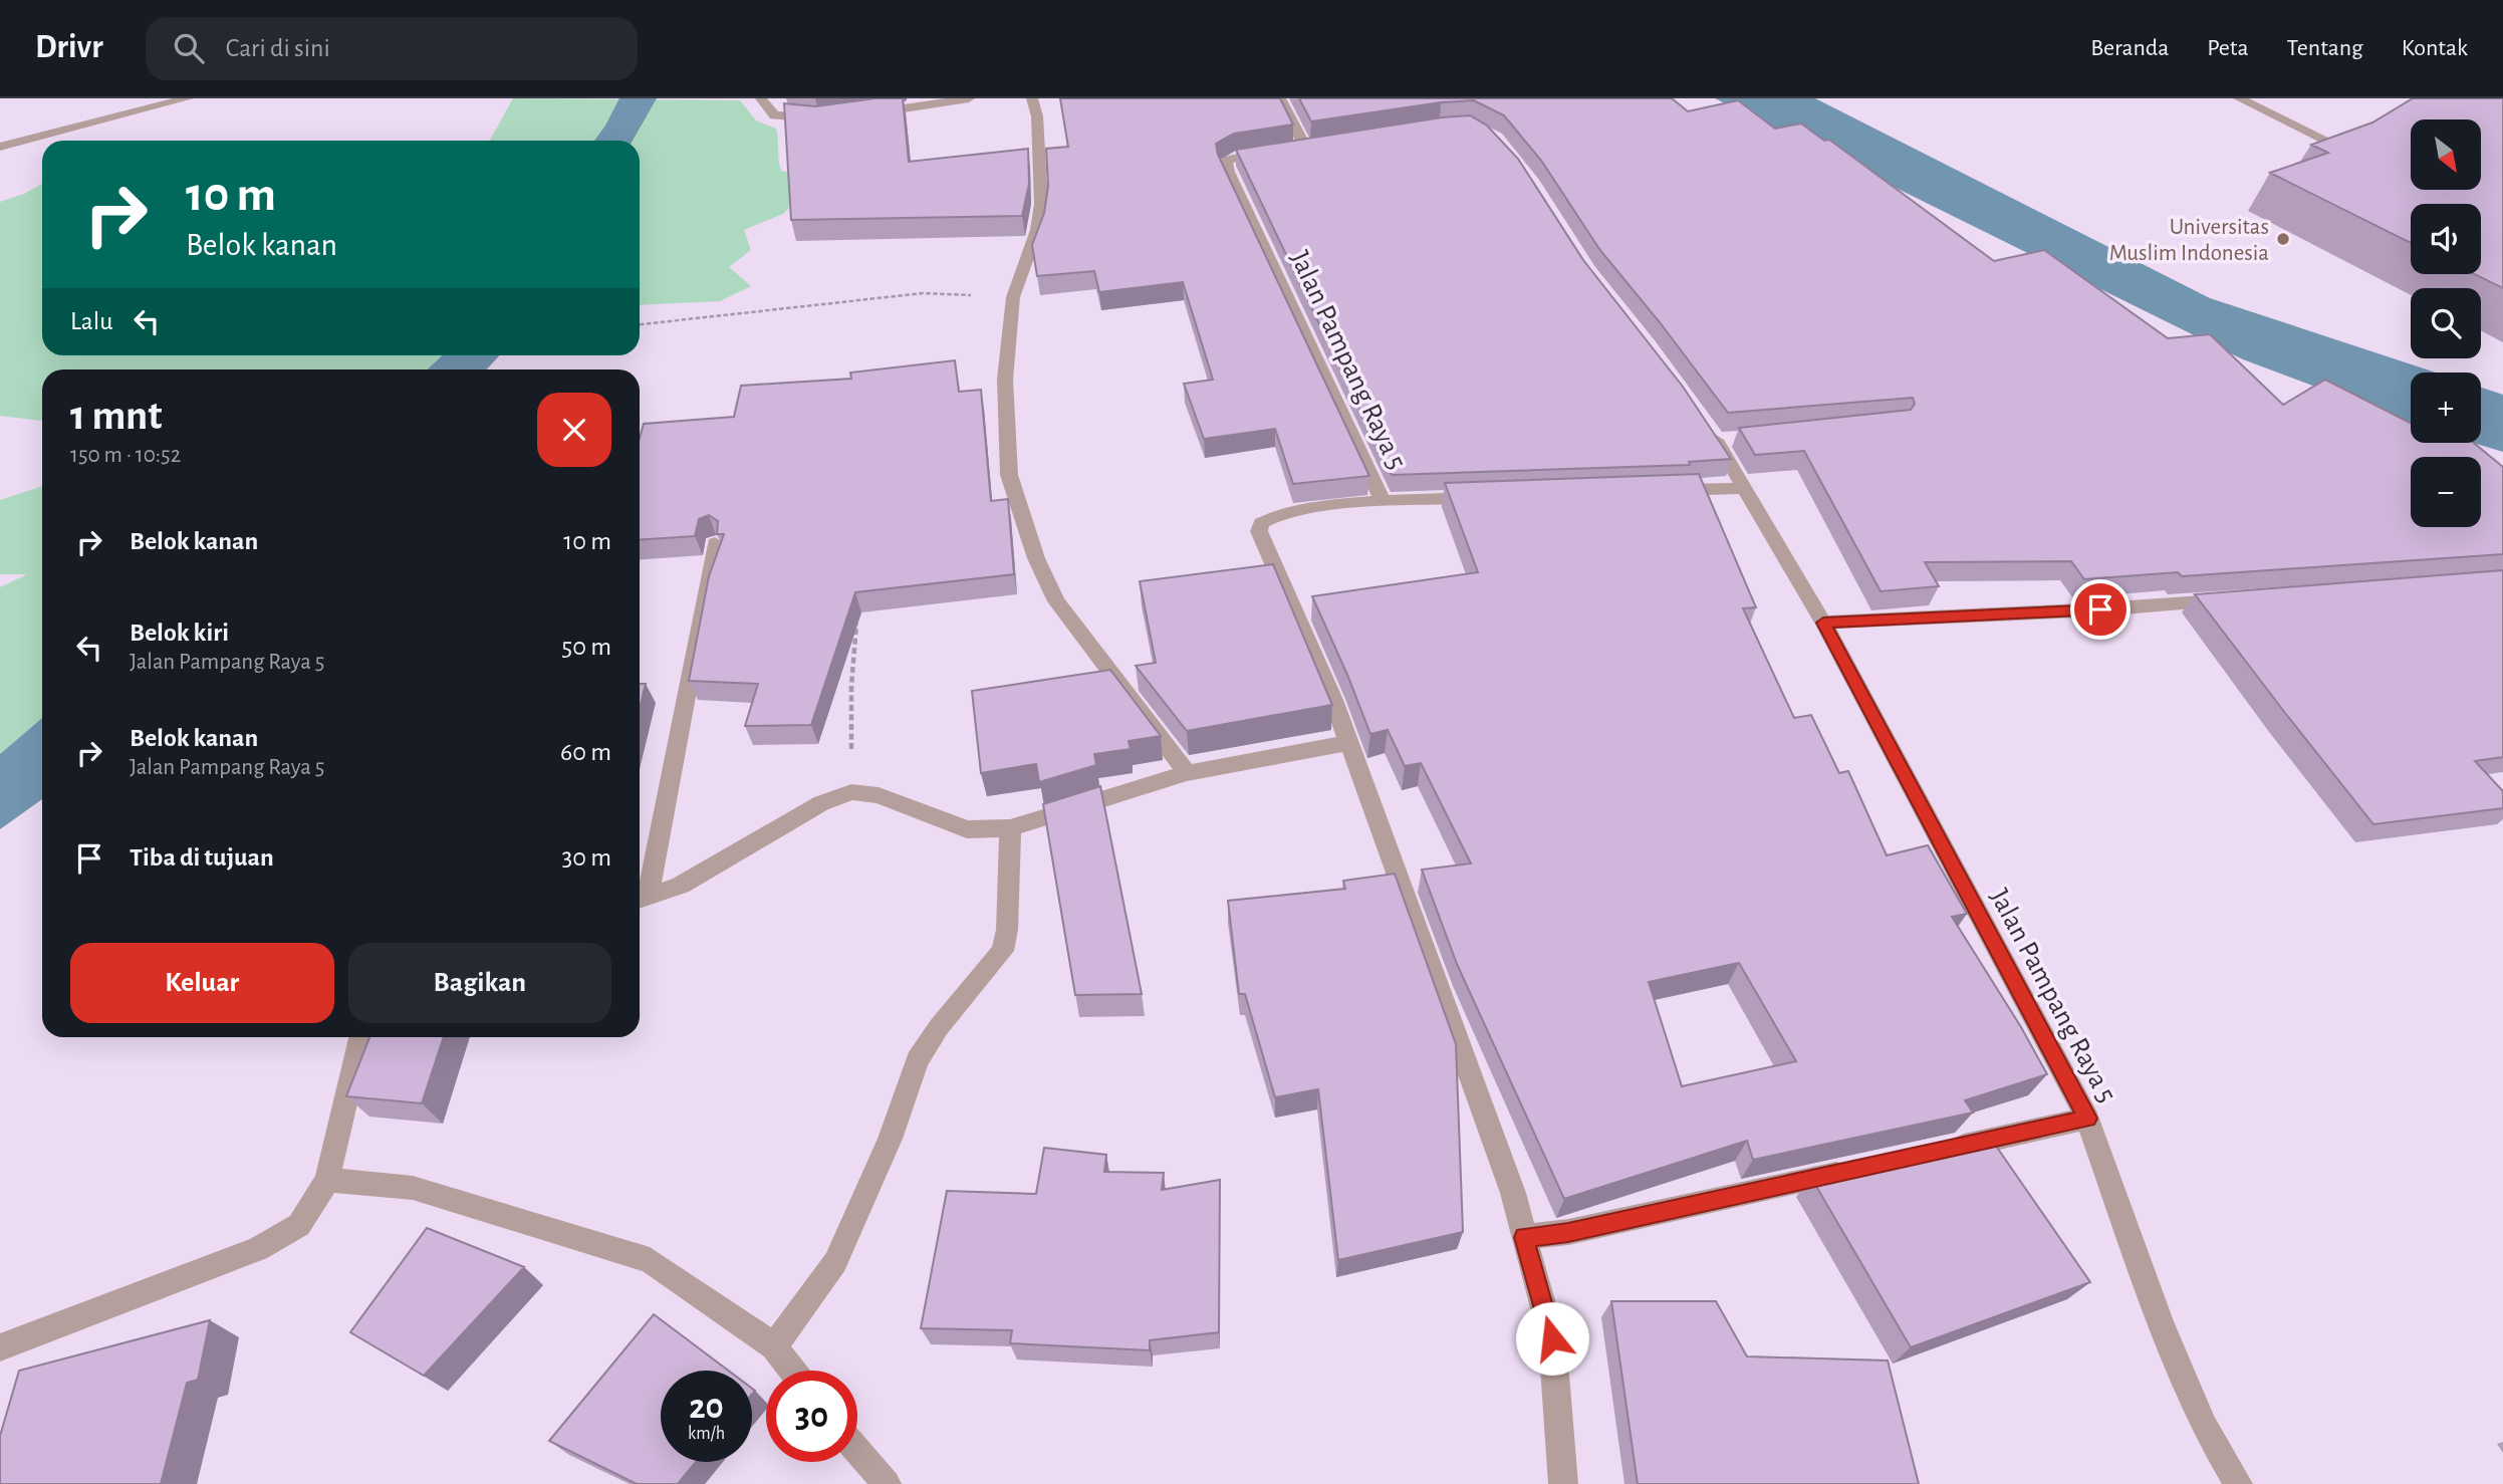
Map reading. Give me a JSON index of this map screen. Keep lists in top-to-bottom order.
{
  "streets": {
    "street": ["Jalan Pampang Raya 5"]
  },
  "places": ["Universitas Muslim Indonesia"],
  "north": "bottom right",
  "page": {
    "header": "Drivr",
    "search": "Cari di sini",
    "nav": [
      "Beranda",
      "Peta",
      "Tentang",
      "Kontak"
    ],
    "map_buttons": ["+", "−"],
    "turn": ["10 m", "Belok kanan"],
    "then": "Lalu",
    "heading": ["1 mnt", "150 m · 10:52"],
    "list": [
      {
        "name": "Belok kanan",
        "value": "10 m"
      },
      {
        "name": "Belok kiri",
        "note": "Jalan Pampang Raya 5",
        "value": "50 m"
      },
      {
        "name": "Belok kanan",
        "note": "Jalan Pampang Raya 5",
        "value": "60 m"
      },
      {
        "name": "Tiba di tujuan",
        "value": "30 m"
      }
    ],
    "buttons": ["Keluar", "Bagikan"],
    "speed": "20 km/h",
    "limit": "30"
  }
}
